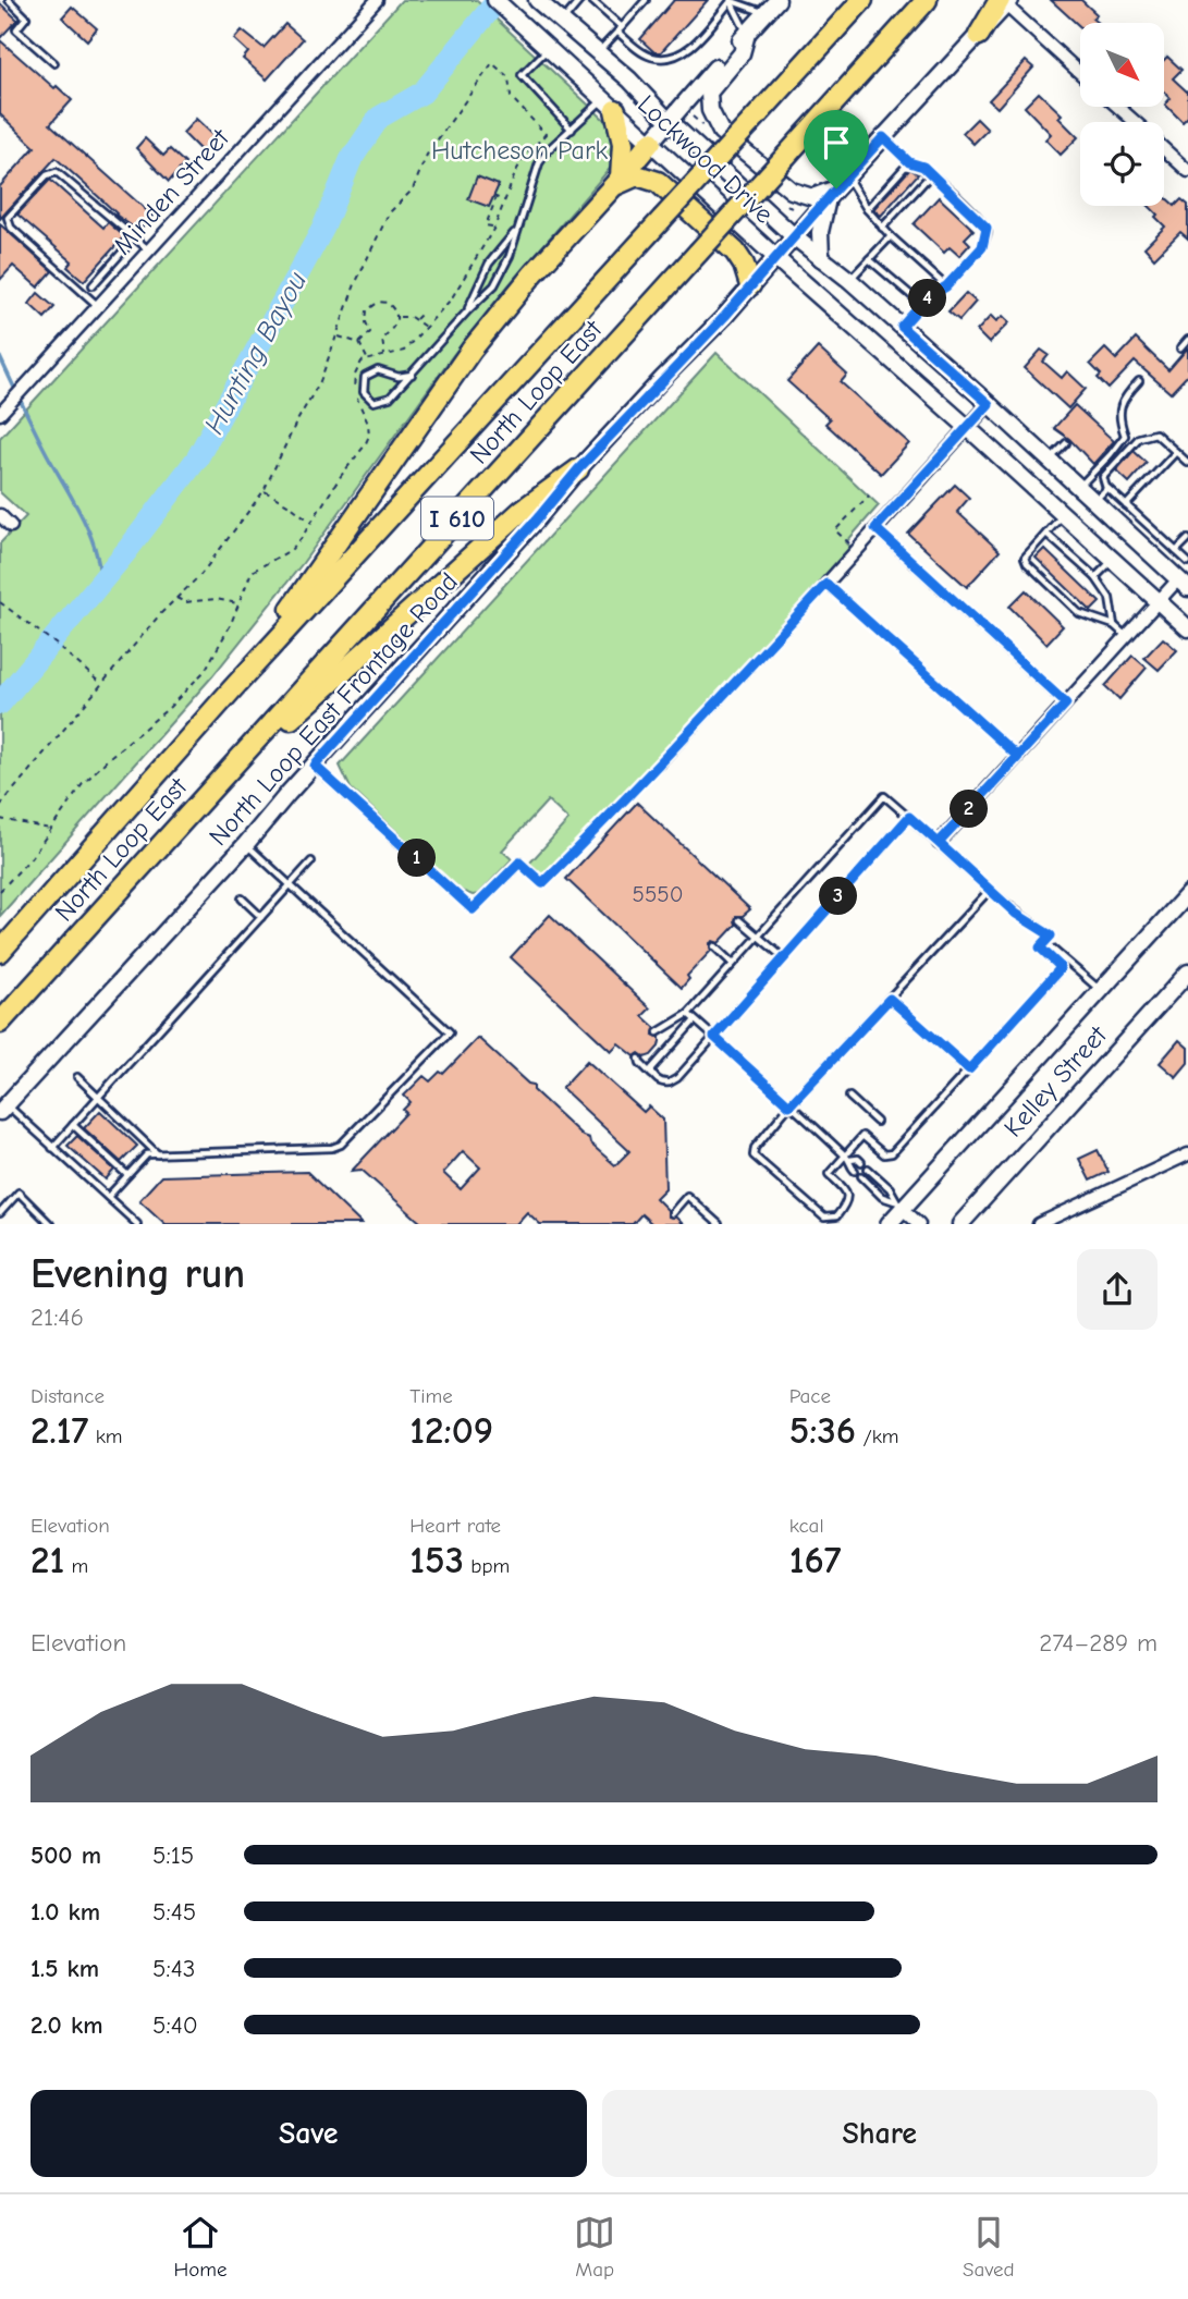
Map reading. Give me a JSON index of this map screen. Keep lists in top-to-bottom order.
{
  "streets": {
    "highway": ["North Loop East", "I 610"],
    "main road": ["Lockwood Drive", "North Loop East Frontage Road", "Kelley Street"],
    "street": ["Minden Street"]
  },
  "crossings": [
    ["Lockwood Drive", "North Loop East Frontage Road"]
  ],
  "water": ["Hunting Bayou"],
  "parks": ["Hutcheson Park"],
  "house_numbers": ["5550"],
  "north": "bottom right",
  "page": {
    "pins": [
      "4",
      "2",
      "1",
      "3"
    ],
    "heading": ["Evening run", "21:46"],
    "stats": [
      ["Distance", "2.17 km"],
      ["Time", "12:09"],
      ["Pace", "5:36 /km"],
      ["Elevation", "21 m"],
      ["Heart rate", "153 bpm"],
      ["kcal", "167"]
    ],
    "chart": ["Elevation", "274–289 m"],
    "list": [
      {
        "name": "500 m",
        "note": "5:15"
      },
      {
        "name": "1.0 km",
        "note": "5:45"
      },
      {
        "name": "1.5 km",
        "note": "5:43"
      },
      {
        "name": "2.0 km",
        "note": "5:40"
      }
    ],
    "buttons": ["Save", "Share"],
    "tabs": ["Home", "Map", "Saved"]
  }
}
